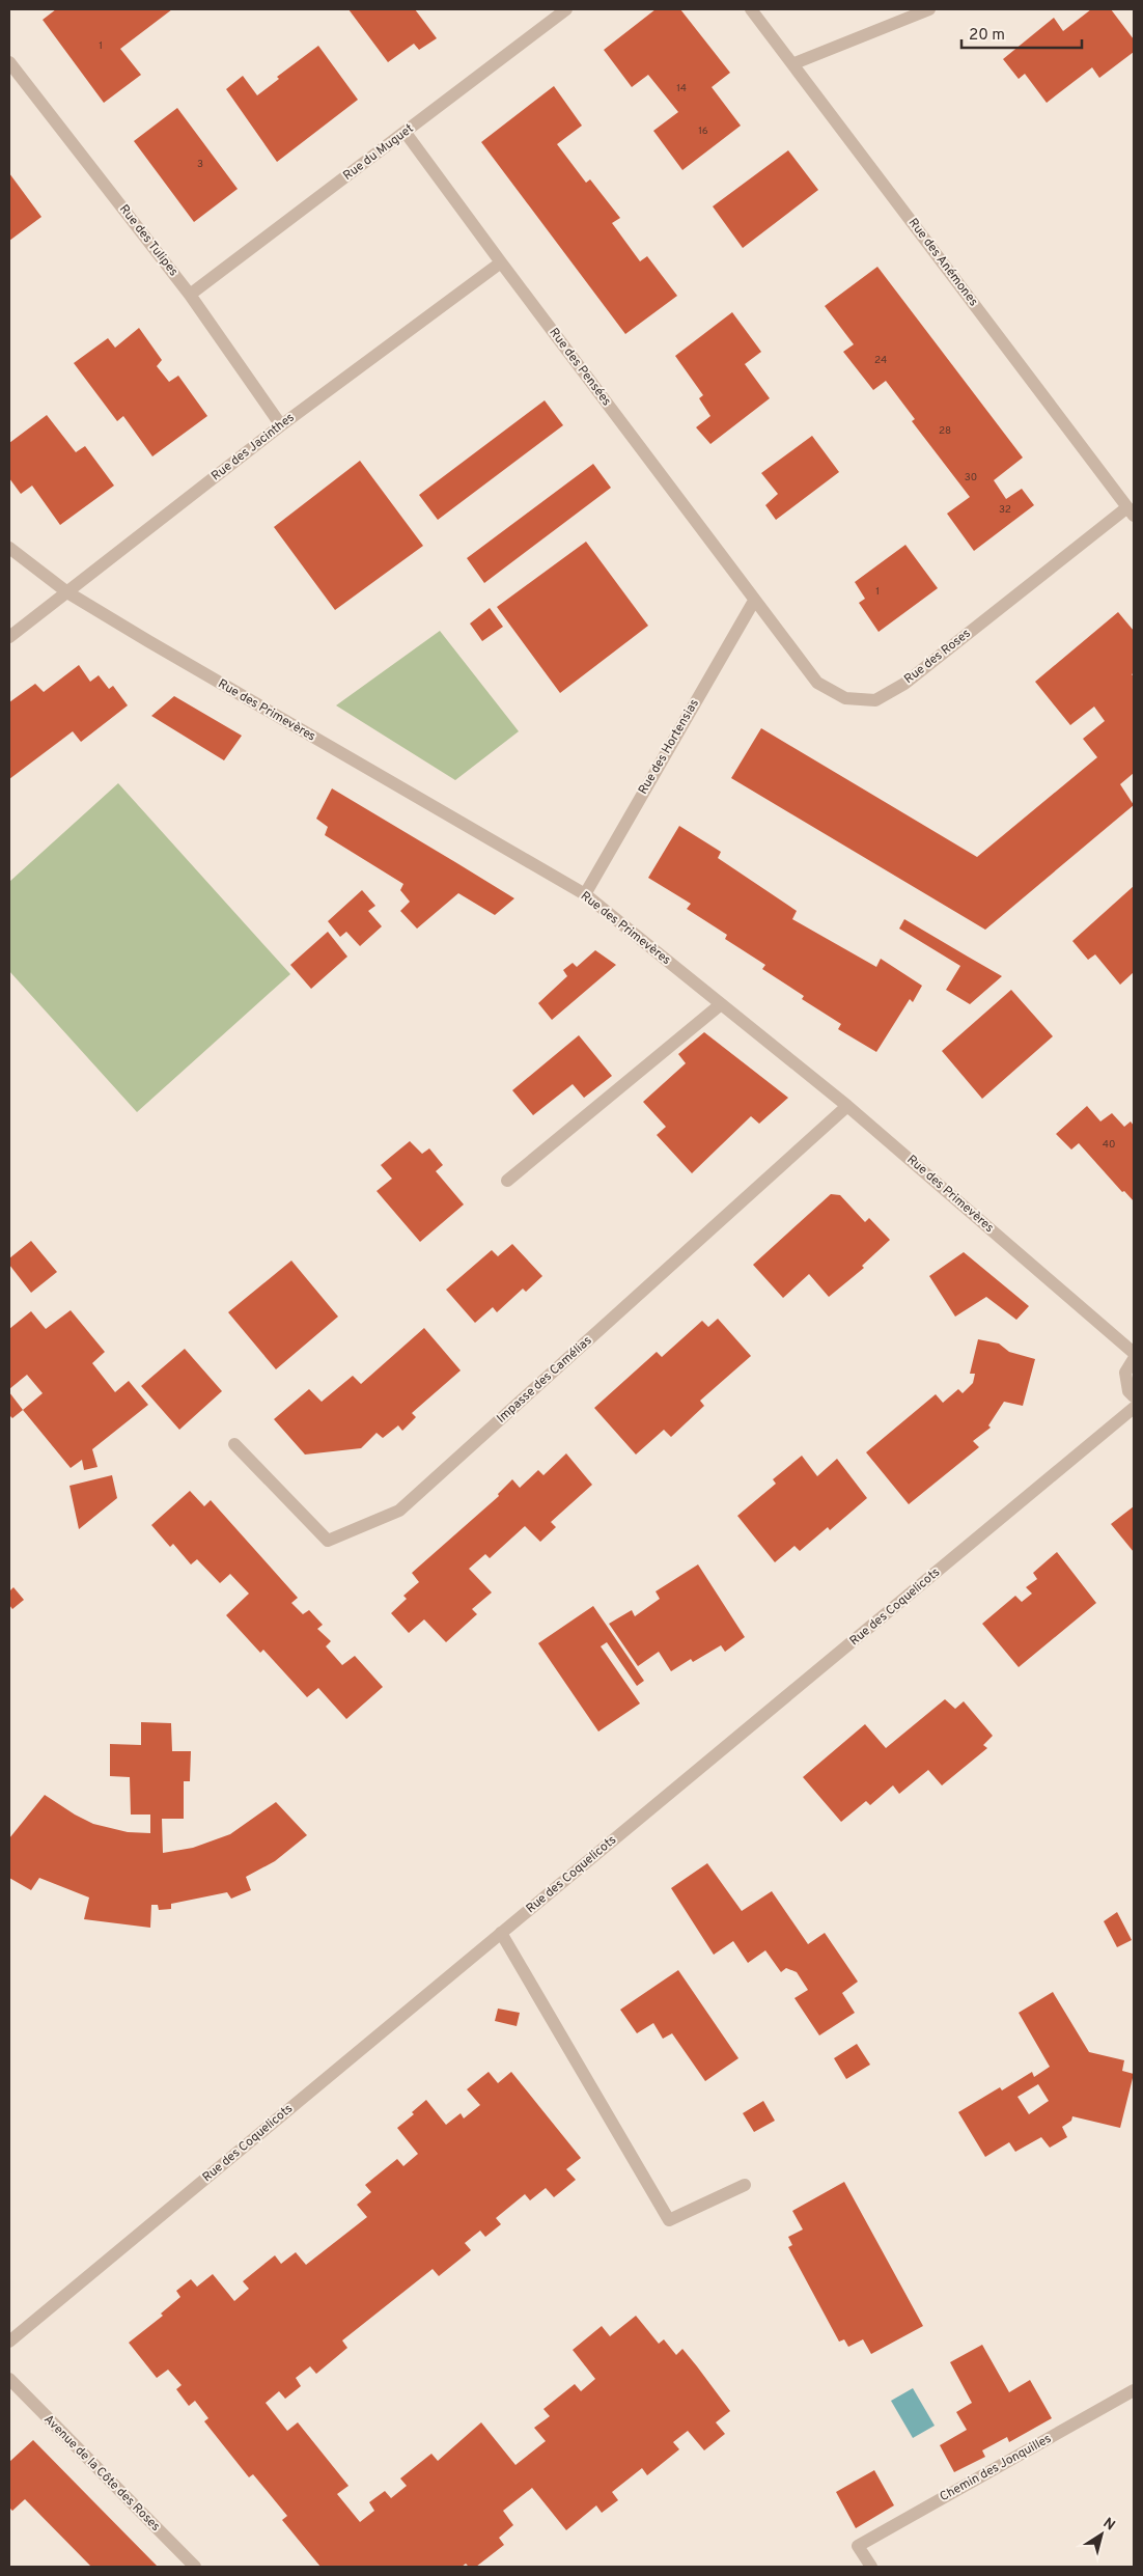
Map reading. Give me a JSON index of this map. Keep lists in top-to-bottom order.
{
  "streets": {
    "street": [
      "Rue du Muguet",
      "Rue des Tulipes",
      "Rue des Anémones",
      "Rue des Pensées",
      "Rue des Jacinthes",
      "Rue des Roses",
      "Rue des Primevères",
      "Rue des Hortensias",
      "Impasse des Camélias",
      "Rue des Coquelicots",
      "Chemin des Jonquilles",
      "Avenue de la Côte des Roses"
    ]
  },
  "crossings": [
    ["Rue du Muguet", "Rue des Tulipes"],
    ["Rue du Muguet", "Rue des Pensées"],
    ["Rue des Tulipes", "Rue des Jacinthes"],
    ["Rue des Anémones", "Rue des Roses"],
    ["Rue des Pensées", "Rue des Jacinthes"],
    ["Rue des Pensées", "Rue des Roses"],
    ["Rue des Pensées", "Rue des Hortensias"],
    ["Rue des Jacinthes", "Rue des Primevères"],
    ["Rue des Roses", "Rue des Hortensias"],
    ["Rue des Primevères", "Rue des Hortensias"],
    ["Rue des Primevères", "Impasse des Camélias"]
  ],
  "house_numbers": [
    "1",
    "14",
    "16",
    "3",
    "24",
    "28",
    "30",
    "32",
    "1",
    "40"
  ],
  "scale_bar": "20 m",
  "north": "top right"
}
